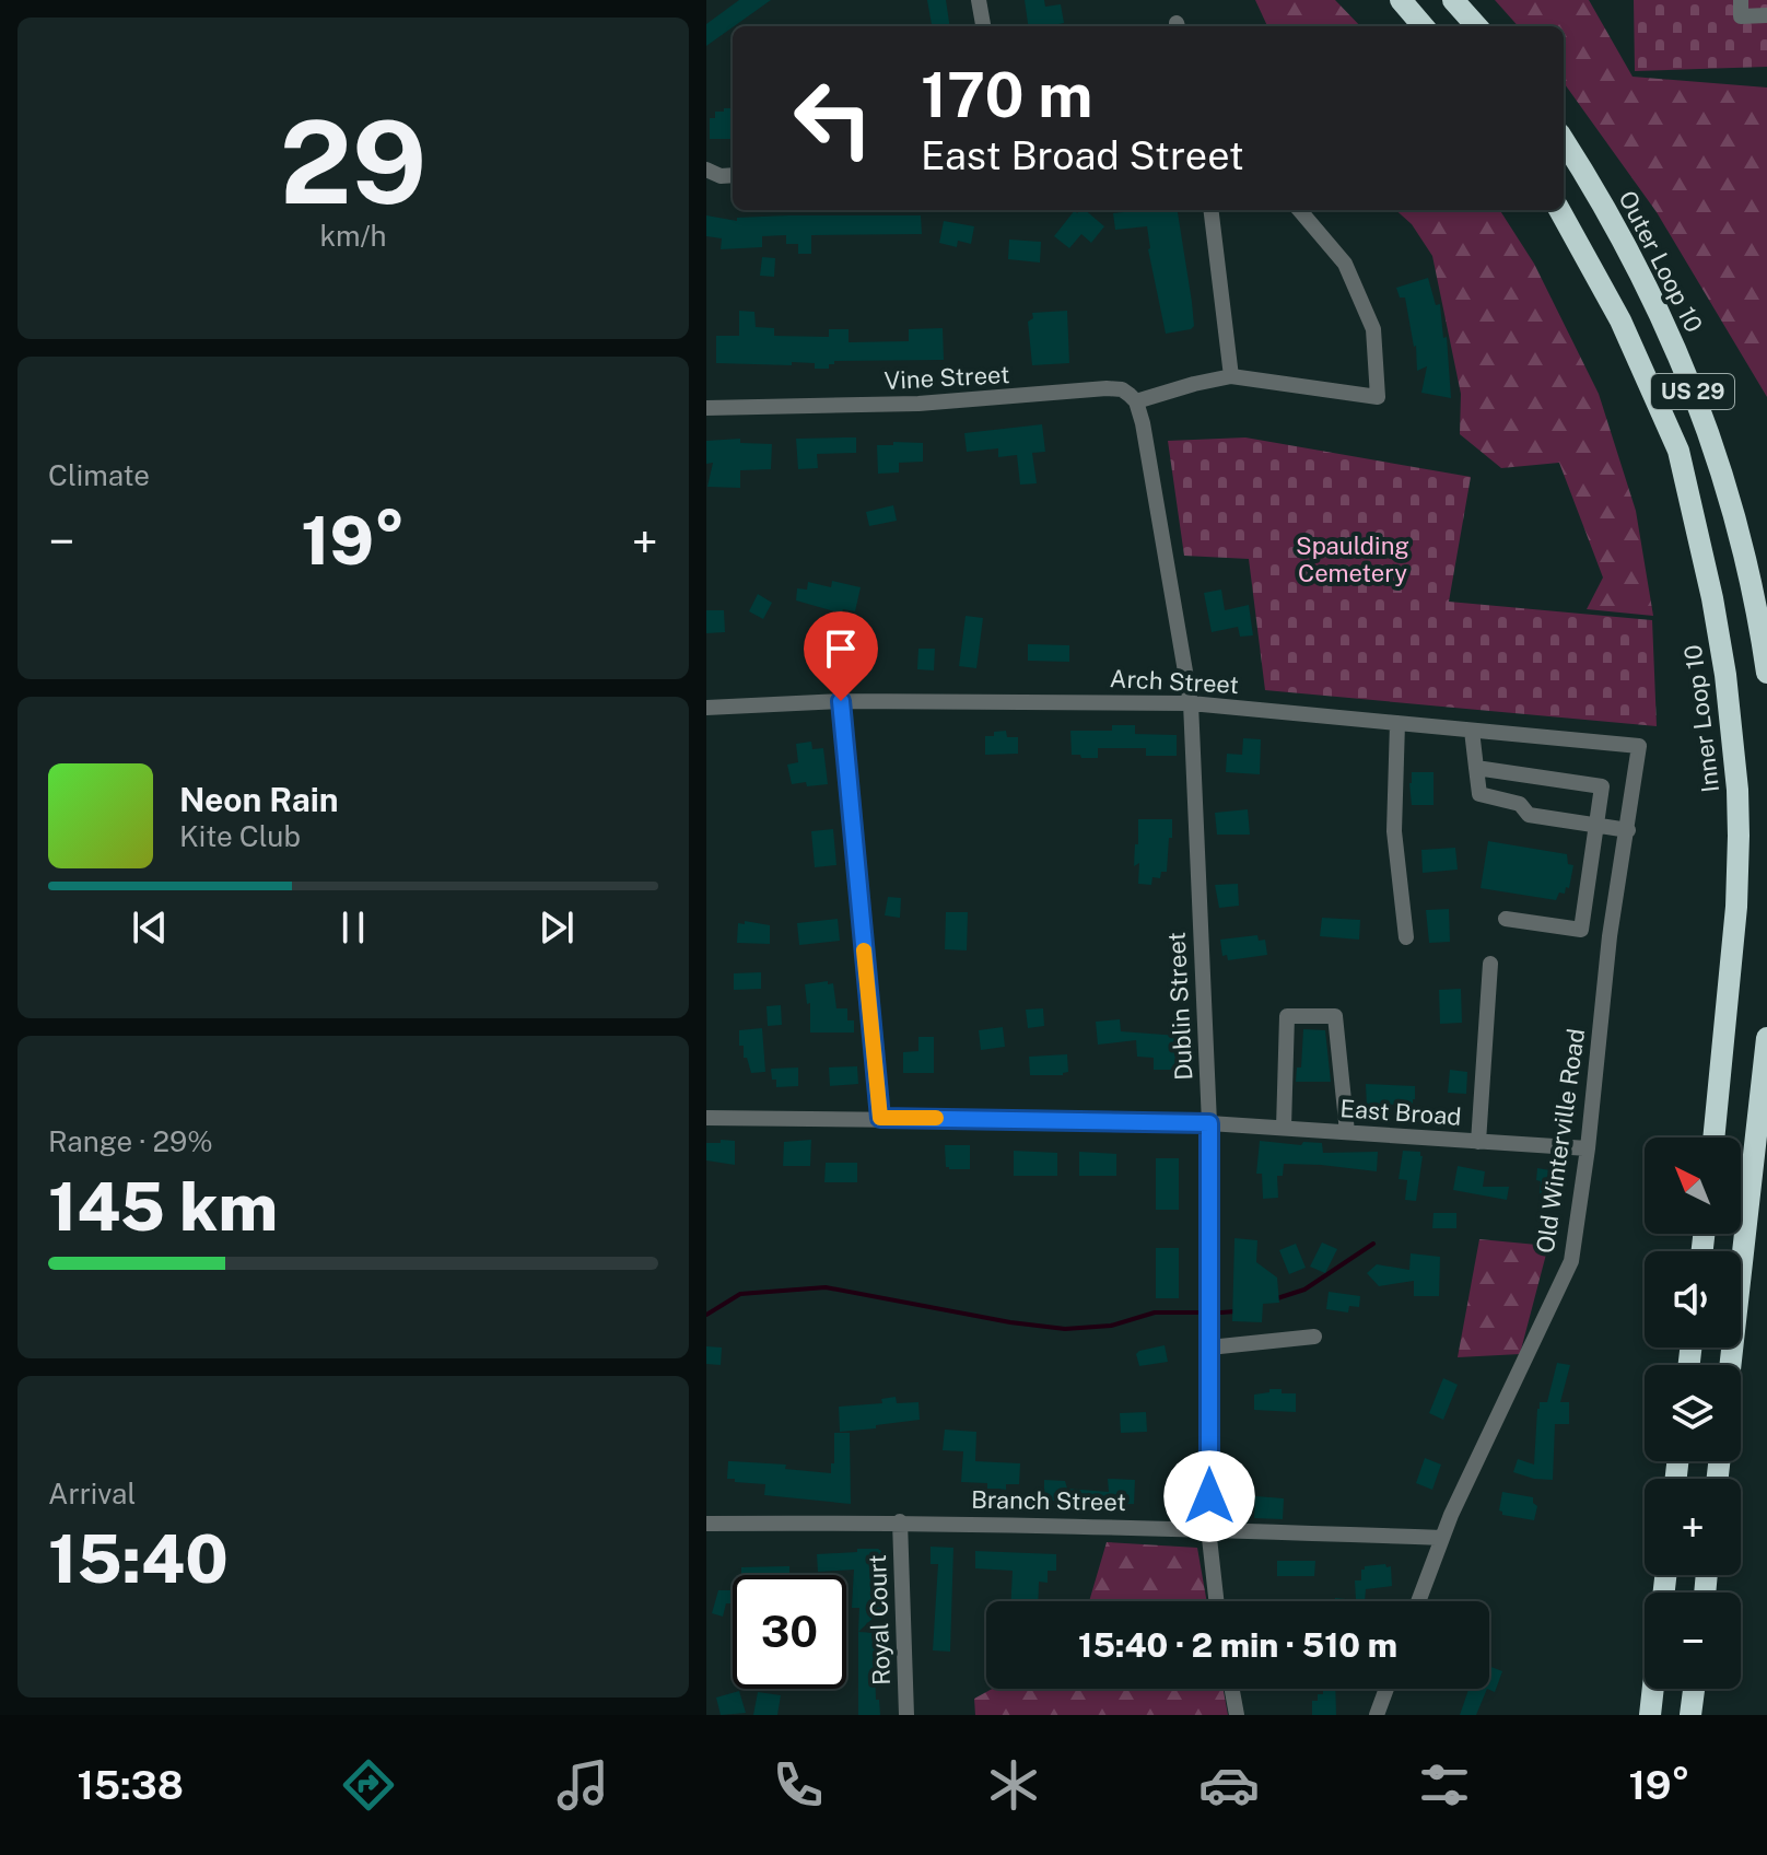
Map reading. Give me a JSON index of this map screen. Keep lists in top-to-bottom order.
{
  "streets": {
    "highway": ["Outer Loop 10", "US 29", "Inner Loop 10"],
    "street": [
      "Vine Street",
      "Arch Street",
      "Dublin Street",
      "East Broad",
      "Old Winterville Road",
      "Branch Street",
      "Royal Court"
    ]
  },
  "crossings": [
    ["Vine Street", "Dublin Street"],
    ["Arch Street", "Dublin Street"],
    ["Arch Street", "Old Winterville Road"],
    ["Dublin Street", "East Broad"],
    ["Dublin Street", "Branch Street"],
    ["East Broad", "Old Winterville Road"],
    ["Old Winterville Road", "Branch Street"],
    ["Branch Street", "Royal Court"]
  ],
  "parks": ["Spaulding Cemetery"],
  "north": "top left",
  "page": {
    "tile": [
      ["29", "km/h"],
      "Climate",
      ["Range · 29%", "145 km"],
      ["Arrival", "15:40"]
    ],
    "turn": ["170 m", "East Broad Street"],
    "heat": ["−", "19°", "+"],
    "song": ["Neon Rain", "Kite Club"],
    "map_buttons": ["+", "−"],
    "limit": "30",
    "trip": "15:40 · 2 min · 510 m",
    "tabs": ["15:38", "19°"]
  }
}
